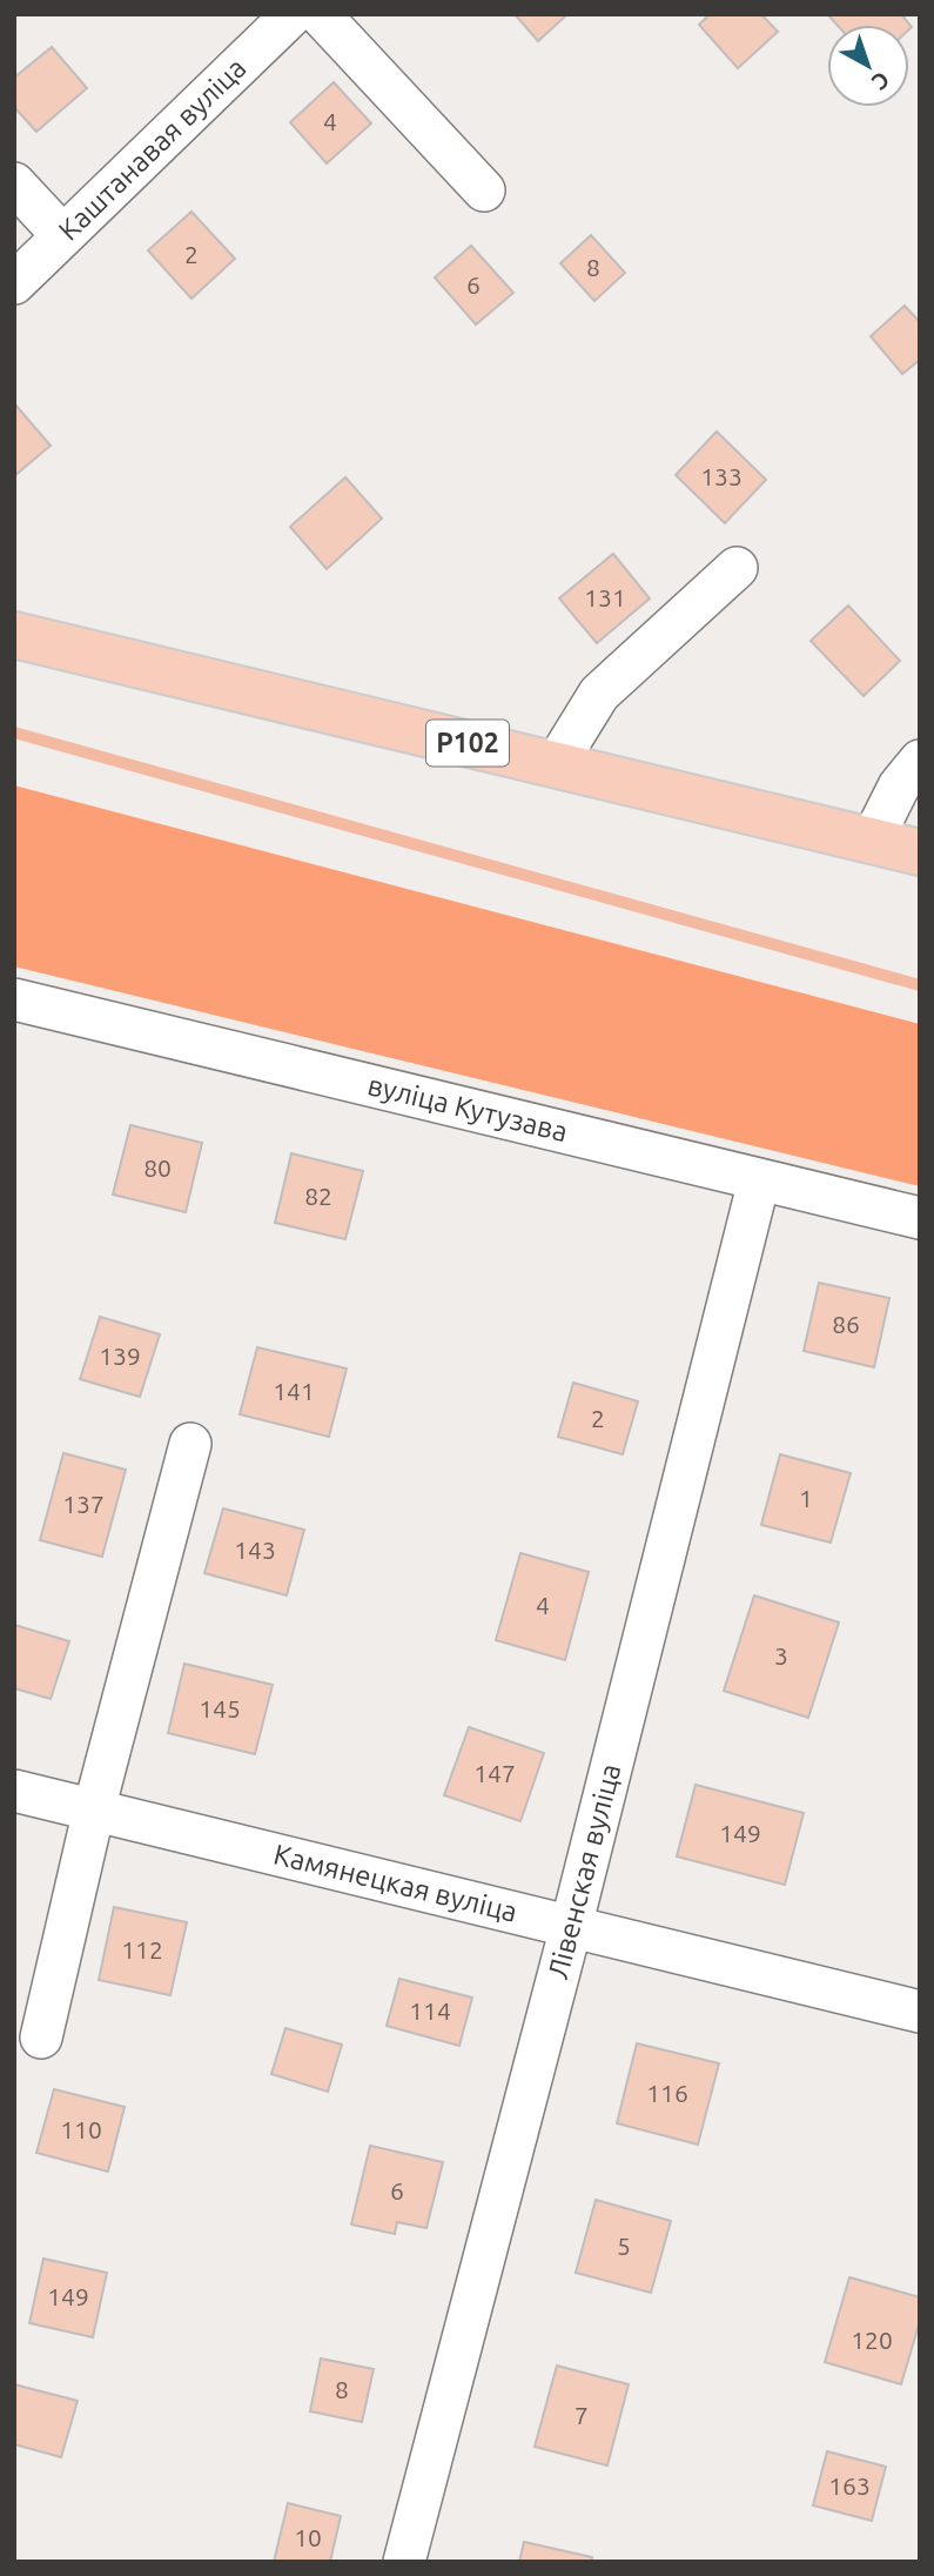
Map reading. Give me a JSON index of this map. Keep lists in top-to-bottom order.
{
  "streets": {
    "main road": ["Р102"],
    "street": [
      "Каштанавая вуліца",
      "вуліца Кутузава",
      "Лівенская вуліца",
      "Камянецкая вуліца"
    ]
  },
  "crossings": [
    ["вуліца Кутузава", "Лівенская вуліца"],
    ["Лівенская вуліца", "Камянецкая вуліца"]
  ],
  "house_numbers": [
    "4",
    "2",
    "8",
    "6",
    "133",
    "131",
    "80",
    "82",
    "86",
    "139",
    "141",
    "2",
    "1",
    "137",
    "143",
    "4",
    "3",
    "145",
    "147",
    "149",
    "112",
    "114",
    "116",
    "110",
    "6",
    "5",
    "149",
    "120",
    "8",
    "7",
    "163",
    "10"
  ],
  "north": "bottom right"
}
